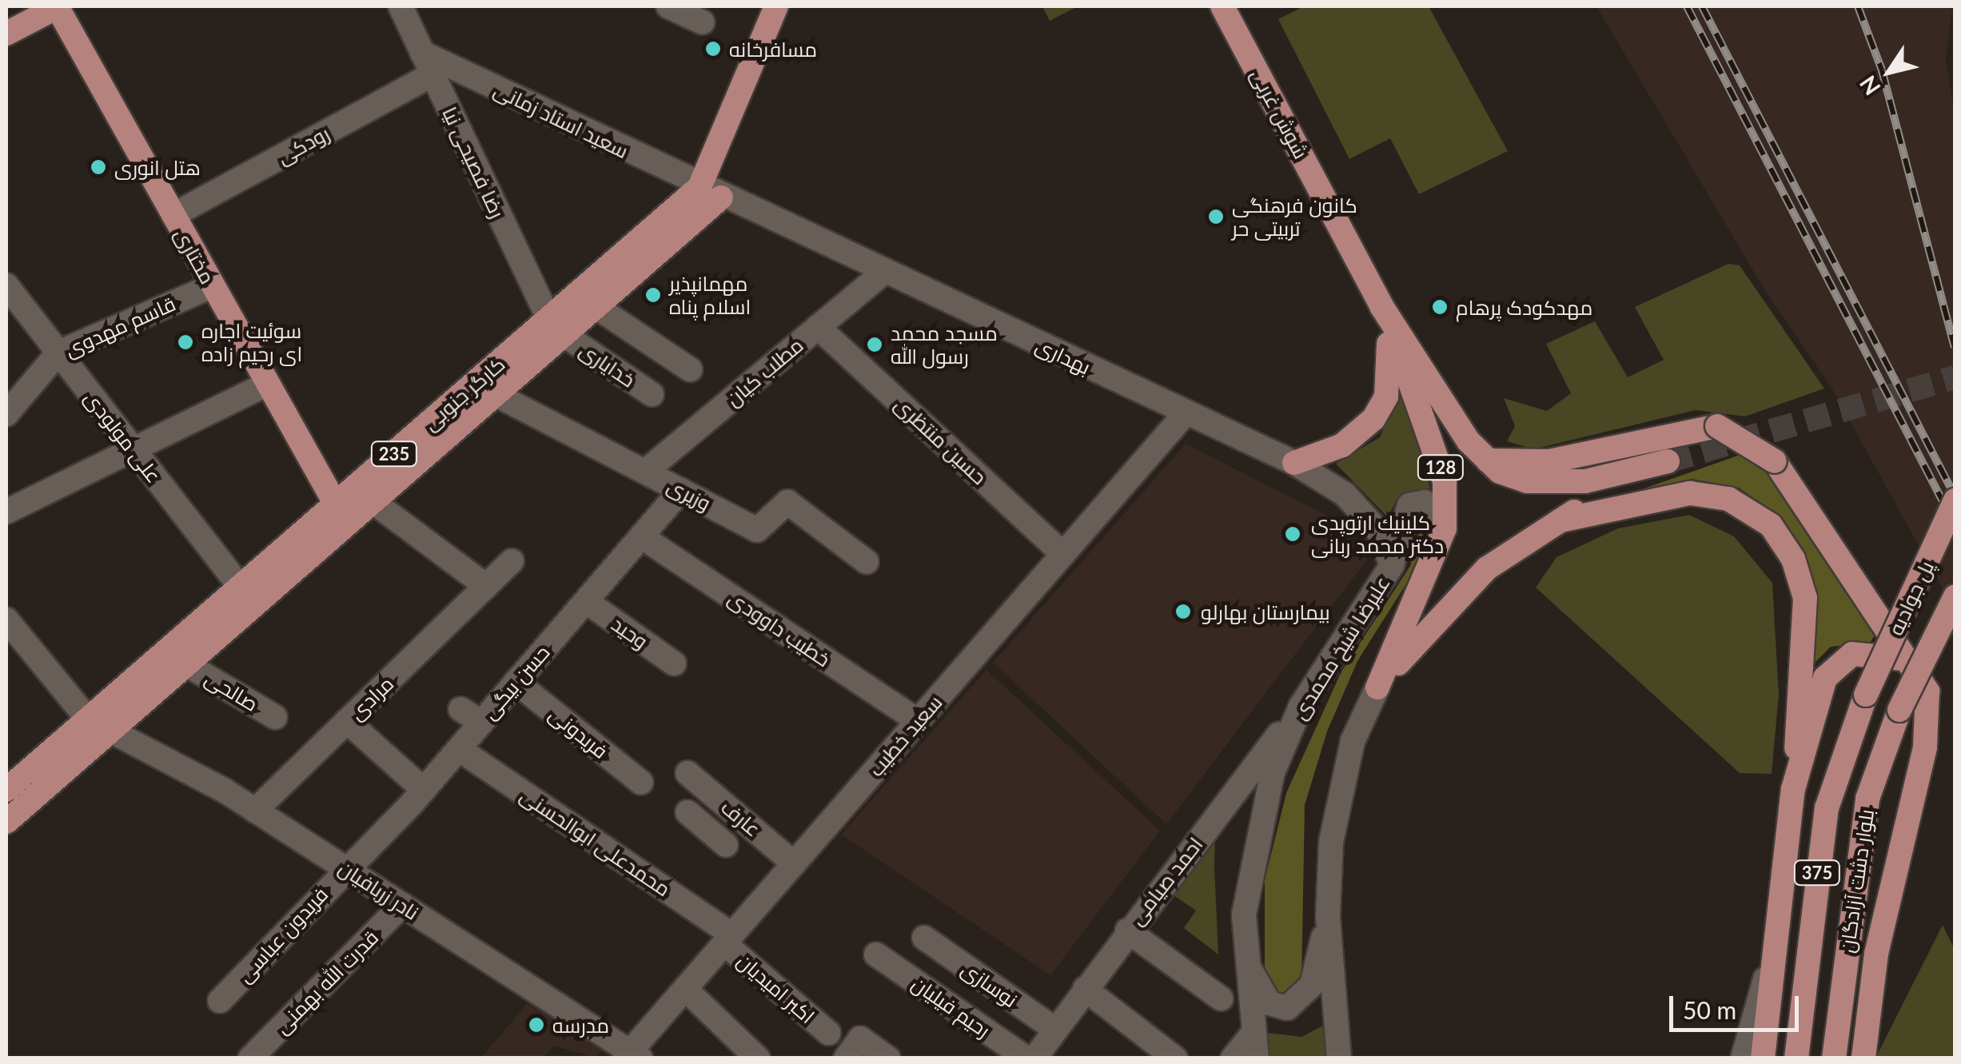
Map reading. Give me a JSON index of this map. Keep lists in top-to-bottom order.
{
  "streets": {
    "main road": [
      "شوش غربی",
      "مختاری",
      "کارگر جنوبی",
      "235",
      "128",
      "پل جوادیه",
      "375",
      "بلوار دشت آزادگان"
    ],
    "street": [
      "سعید استاد زمانی",
      "رودکی",
      "رضا فصیحی نیا",
      "قاسم مهدوی",
      "بهداری",
      "خدایاری",
      "مطلب کیان",
      "علی مولودی",
      "حسین منتظری",
      "وزیری",
      "خطیب داوودی",
      "وحید",
      "علیرضا شیخ محمدی",
      "حسن بیگی",
      "صالحی",
      "مرادی",
      "فریدونی",
      "سعید خطیب",
      "عارف",
      "محمدعلی ابوالحسنی",
      "احمد صیامی",
      "نادر زربافیان",
      "فریدون عباسی",
      "قدرت الله بهمنی",
      "نوسازی",
      "اکبر امیدیان",
      "رحیم فیلیان"
    ]
  },
  "crossings": [
    ["شوش غربی", "128"],
    ["سعید استاد زمانی", "رودکی"],
    ["سعید استاد زمانی", "رضا فصیحی نیا"],
    ["سعید استاد زمانی", "بهداری"],
    ["سعید استاد زمانی", "کارگر جنوبی"],
    ["رودکی", "رضا فصیحی نیا"],
    ["رودکی", "مختاری"],
    ["رضا فصیحی نیا", "خدایاری"],
    ["رضا فصیحی نیا", "کارگر جنوبی"],
    ["مختاری", "قاسم مهدوی"],
    ["مختاری", "کارگر جنوبی"],
    ["قاسم مهدوی", "علی مولودی"],
    ["بهداری", "مطلب کیان"],
    ["بهداری", "کارگر جنوبی"],
    ["بهداری", "علیرضا شیخ محمدی"],
    ["بهداری", "سعید خطیب"],
    ["خدایاری", "کارگر جنوبی"],
    ["مطلب کیان", "حسین منتظری"],
    ["مطلب کیان", "وزیری"],
    ["کارگر جنوبی", "علی مولودی"],
    ["کارگر جنوبی", "وزیری"],
    ["کارگر جنوبی", "صالحی"],
    ["کارگر جنوبی", "نادر زربافیان"],
    ["حسین منتظری", "سعید خطیب"],
    ["128", "علیرضا شیخ محمدی"],
    ["وزیری", "حسن بیگی"],
    ["پل جوادیه", "بلوار دشت آزادگان"],
    ["خطیب داوودی", "حسن بیگی"],
    ["خطیب داوودی", "سعید خطیب"],
    ["وحید", "حسن بیگی"],
    ["علیرضا شیخ محمدی", "احمد صیامی"],
    ["حسن بیگی", "فریدونی"],
    ["حسن بیگی", "محمدعلی ابوالحسنی"],
    ["حسن بیگی", "نادر زربافیان"],
    ["حسن بیگی", "فریدون عباسی"],
    ["مرادی", "نادر زربافیان"],
    ["سعید خطیب", "عارف"],
    ["سعید خطیب", "محمدعلی ابوالحسنی"],
    ["سعید خطیب", "نادر زربافیان"],
    ["سعید خطیب", "اکبر امیدیان"],
    ["محمدعلی ابوالحسنی", "اکبر امیدیان"],
    ["احمد صیامی", "نوسازی"],
    ["نادر زربافیان", "فریدون عباسی"],
    ["نادر زربافیان", "قدرت الله بهمنی"]
  ],
  "places": [
    "مسافرخانه",
    "هتل انوری",
    "کانون فرهنگی تربیتی حر",
    "مهمانپذیر اسلام پناه",
    "مهدکودک پرهام",
    "سوئیت اجاره ای رحیم زاده",
    "مسجد محمد رسول الله",
    "كلينيك ارتوپدى دكتر محمد ربانى",
    "بیمارستان بهارلو",
    "مدرسه"
  ],
  "scale_bar": "50 m",
  "north": "bottom left"
}
